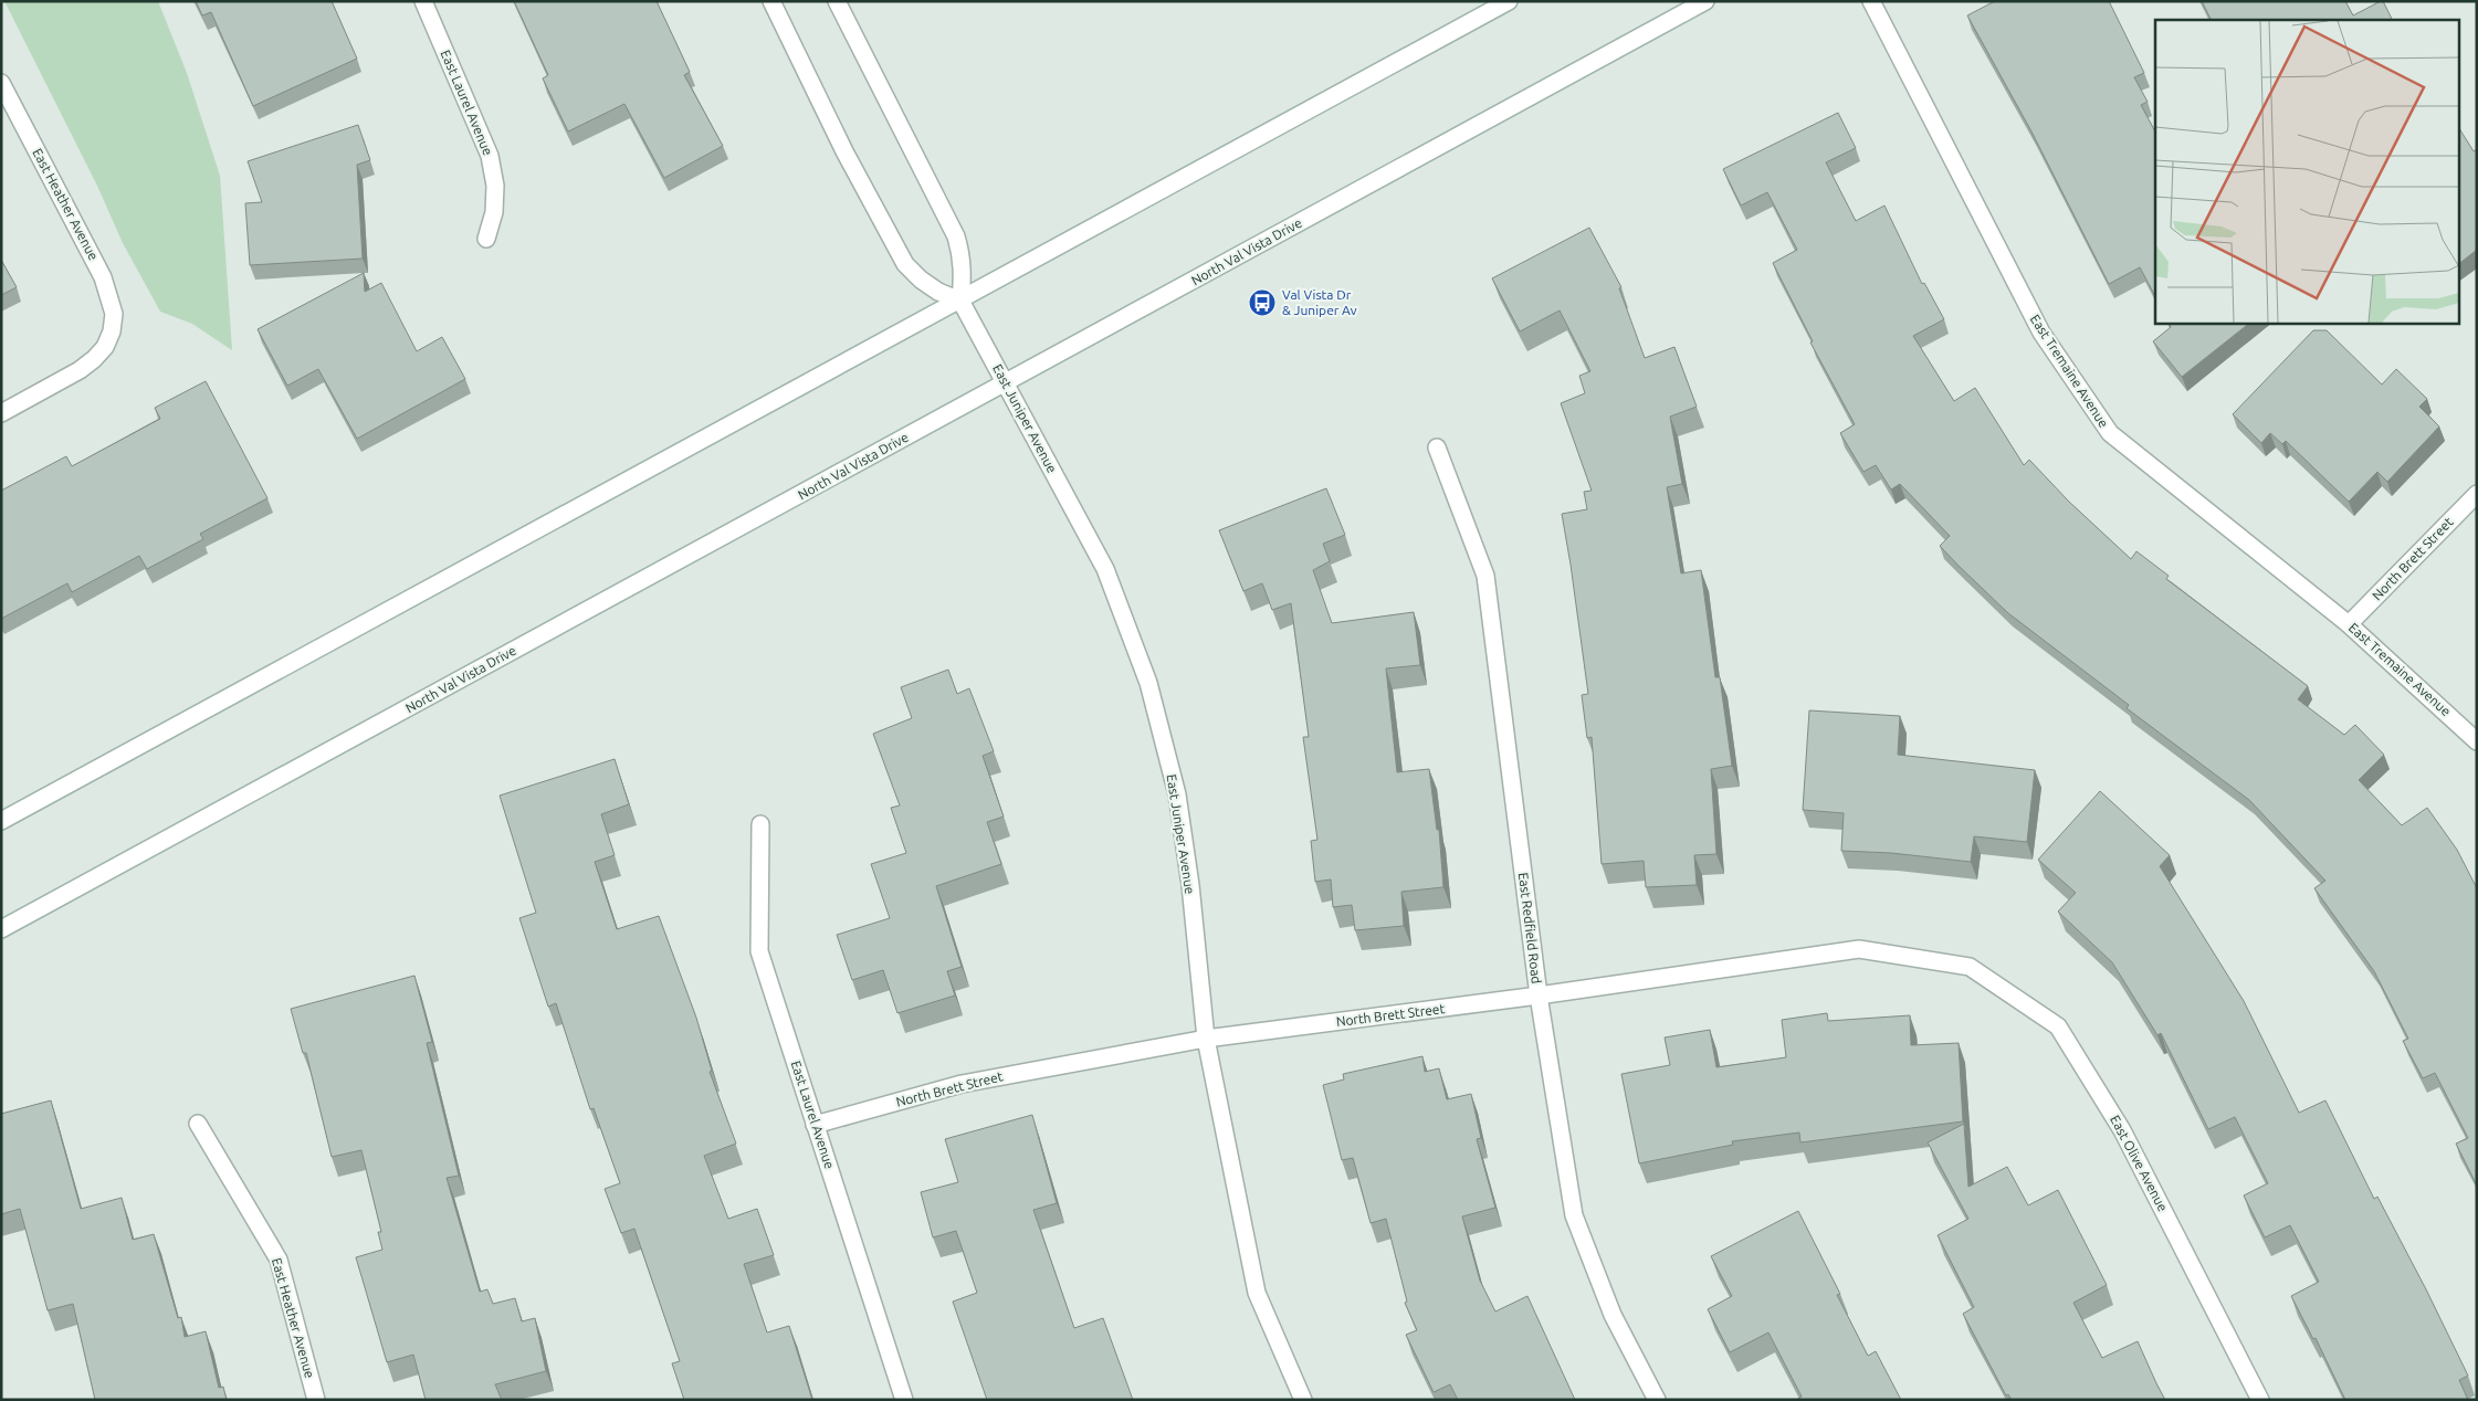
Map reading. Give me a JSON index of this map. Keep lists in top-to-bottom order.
{
  "streets": {
    "street": [
      "East Laurel Avenue",
      "East Heather Avenue",
      "North Val Vista Drive",
      "East Tremaine Avenue",
      "East Juniper Avenue",
      "North Brett Street",
      "East Redfield Road",
      "East Olive Avenue"
    ]
  },
  "crossings": [
    ["East Laurel Avenue", "North Brett Street"],
    ["North Val Vista Drive", "East Juniper Avenue"],
    ["East Tremaine Avenue", "North Brett Street"],
    ["East Juniper Avenue", "North Brett Street"],
    ["North Brett Street", "East Redfield Road"],
    ["North Brett Street", "East Olive Avenue"]
  ],
  "places": {
    "bus stop": ["Val Vista Dr & Juniper Av"]
  }
}
